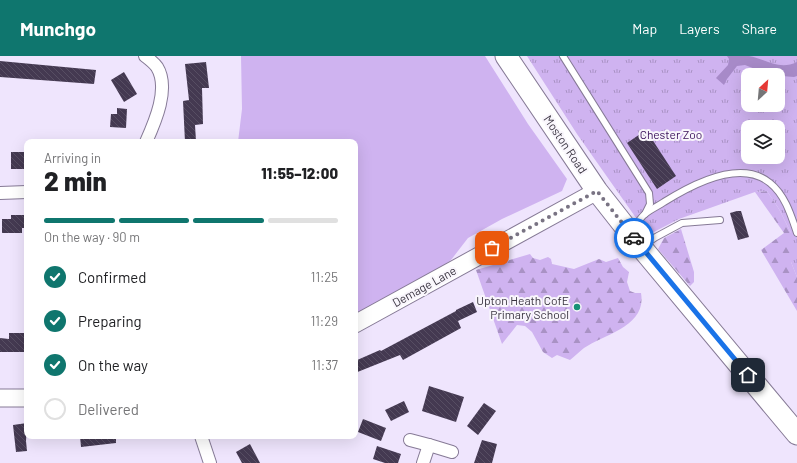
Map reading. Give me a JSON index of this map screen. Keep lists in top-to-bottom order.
{
  "streets": {
    "highway": ["Moston Road"],
    "street": ["Demage Lane"]
  },
  "crossings": [
    ["Moston Road", "Demage Lane"]
  ],
  "parks": ["Chester Zoo"],
  "places": ["Upton Heath CofE Primary School"],
  "north": "top right",
  "page": {
    "header": "Munchgo",
    "nav": ["Map", "Layers", "Share"],
    "heading": ["2 min", "Arriving in", "11:55–12:00"],
    "bar": "On the way · 90 m",
    "list": [
      ["Confirmed", "11:25"],
      ["Preparing", "11:29"],
      ["On the way", "11:37"],
      "Delivered"
    ]
  }
}
